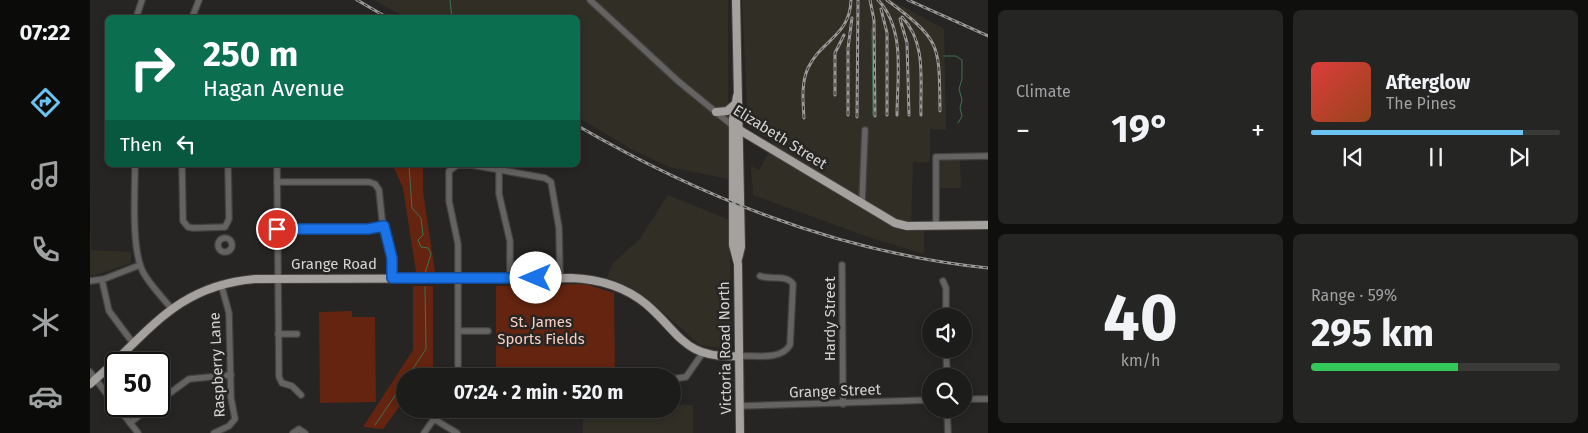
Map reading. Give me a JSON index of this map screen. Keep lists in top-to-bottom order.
{
  "streets": {
    "main road": ["Elizabeth Street", "Grange Road", "Victoria Road North"],
    "street": ["Hardy Street", "Raspberry Lane", "Grange Street"]
  },
  "crossings": [
    ["Grange Road", "Raspberry Lane"],
    ["Hardy Street", "Grange Street"],
    ["Victoria Road North", "Grange Street"]
  ],
  "parks": ["St. James Sports Fields"],
  "page": {
    "tabs": "07:22",
    "tile": [
      "Climate",
      ["40", "km/h"],
      ["Range · 59%", "295 km"]
    ],
    "turn": ["250 m", "Hagan Avenue"],
    "song": ["Afterglow", "The Pines"],
    "heat": ["−", "19°", "+"],
    "then": "Then",
    "limit": "50",
    "trip": "07:24 · 2 min · 520 m"
  }
}
